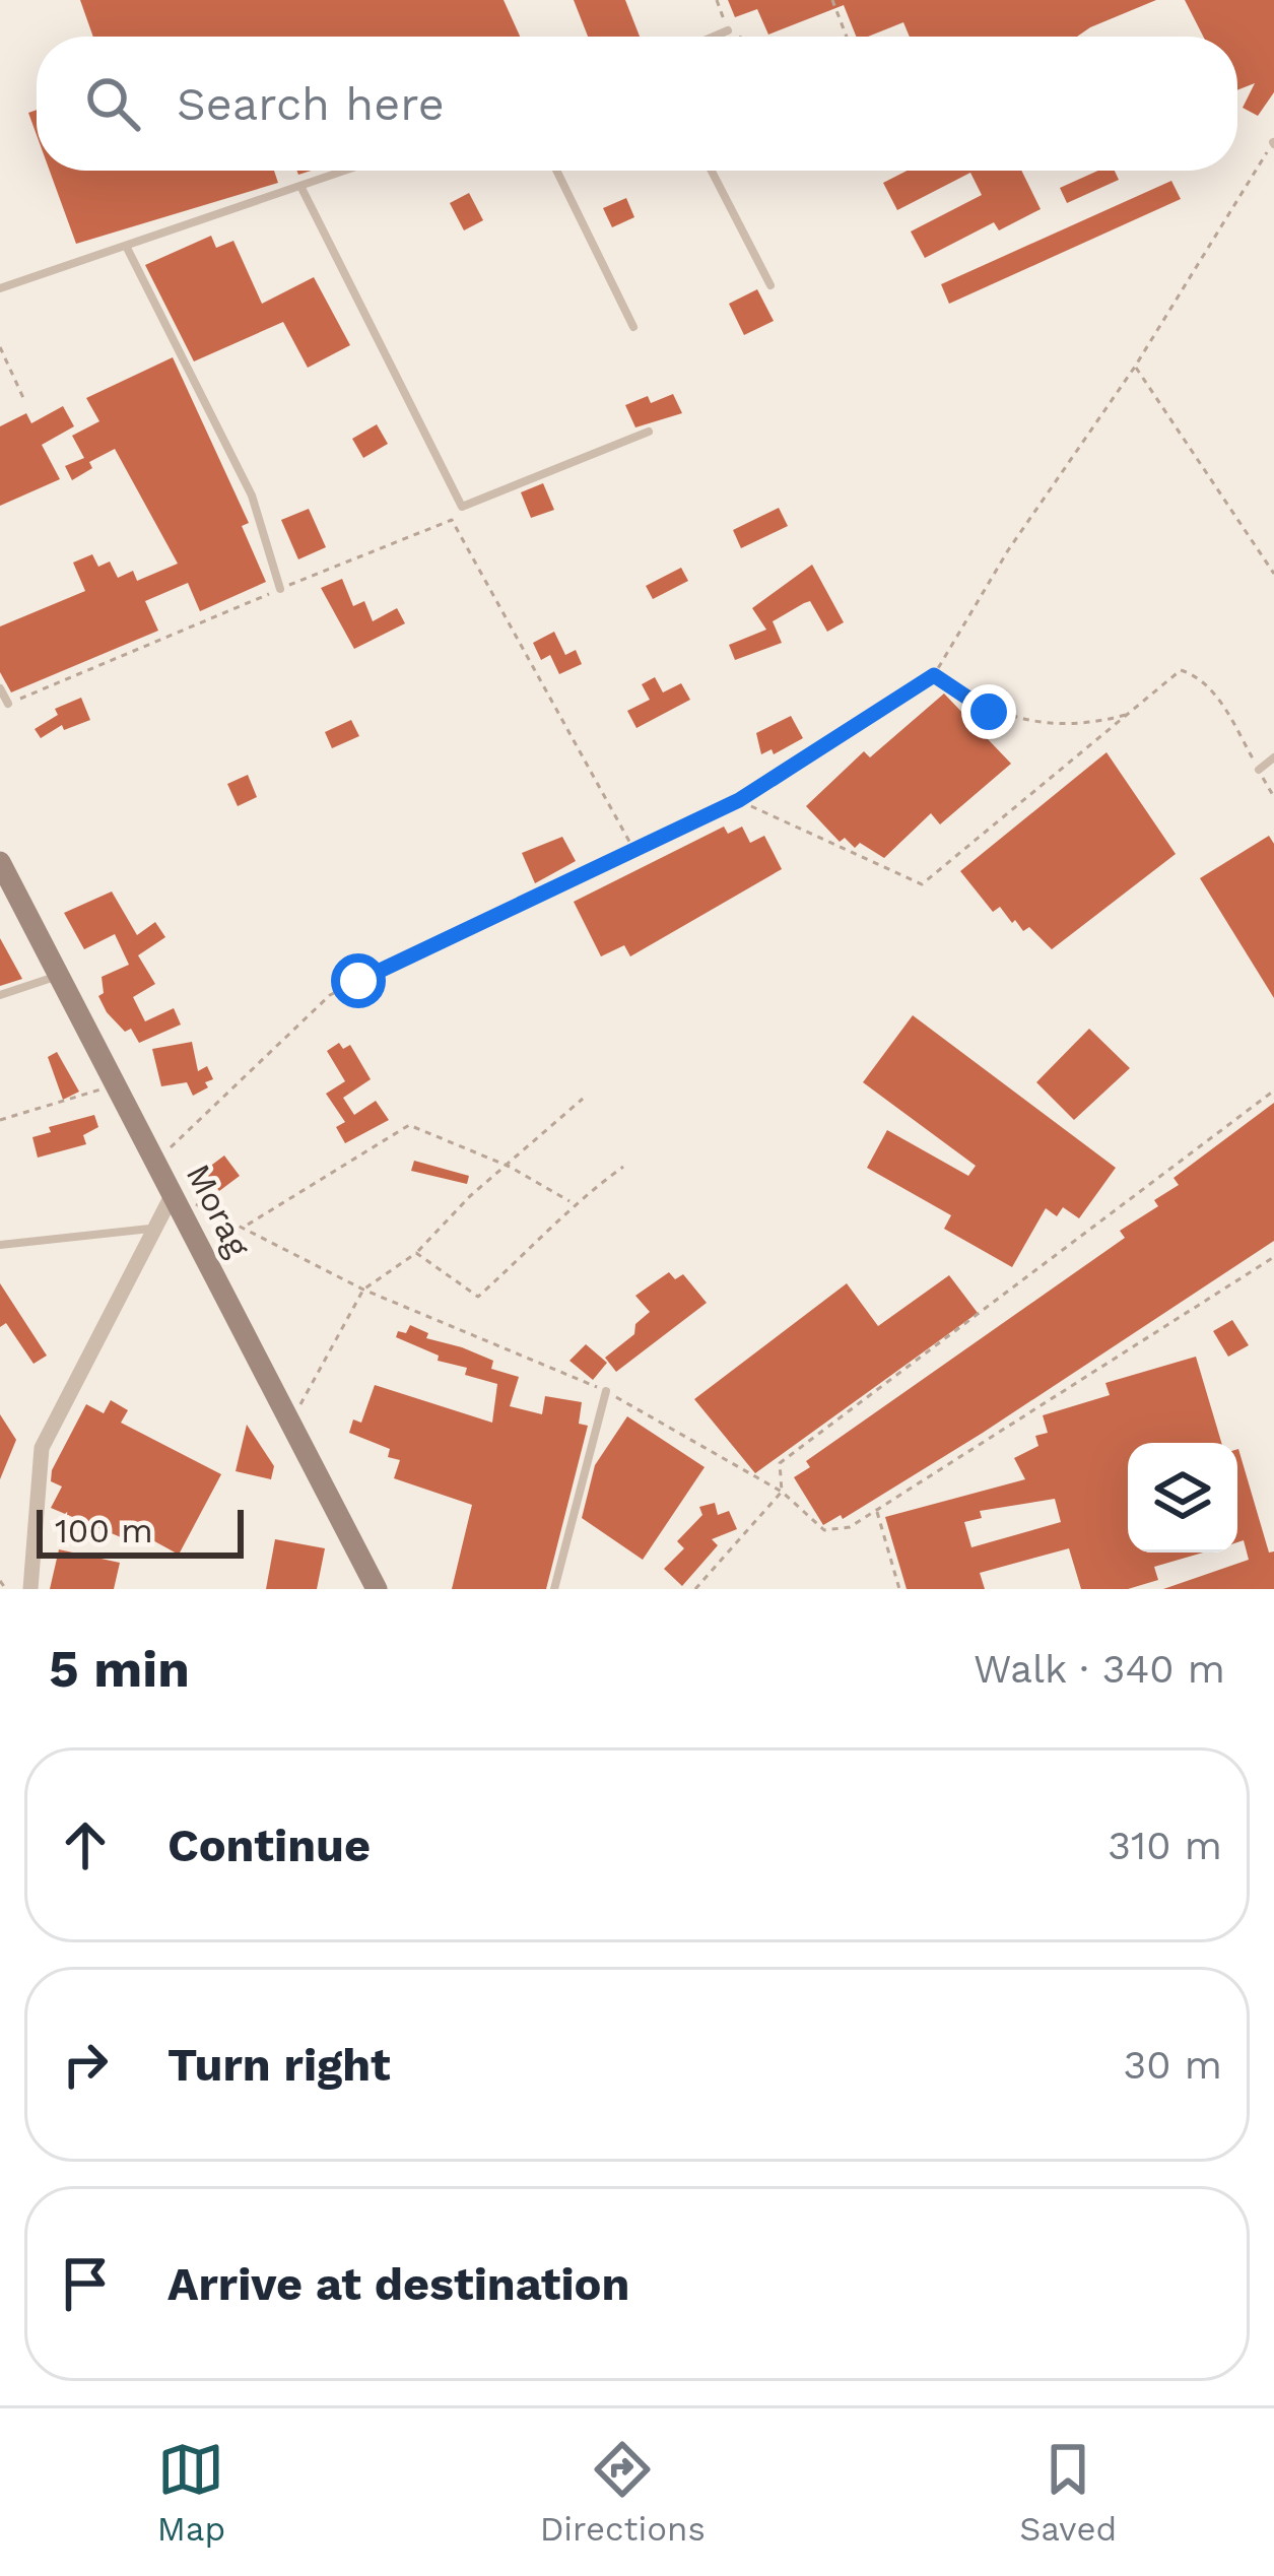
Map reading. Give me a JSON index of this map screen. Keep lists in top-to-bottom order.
{
  "streets": {
    "main road": ["Morag"]
  },
  "scale_bar": "100 m",
  "page": {
    "search": "Search here",
    "scale": "100 m",
    "heading": ["5 min", "Walk · 340 m"],
    "list": [
      ["Continue", "310 m"],
      ["Turn right", "30 m"],
      "Arrive at destination"
    ],
    "nav": ["Map", "Directions", "Saved"]
  }
}
